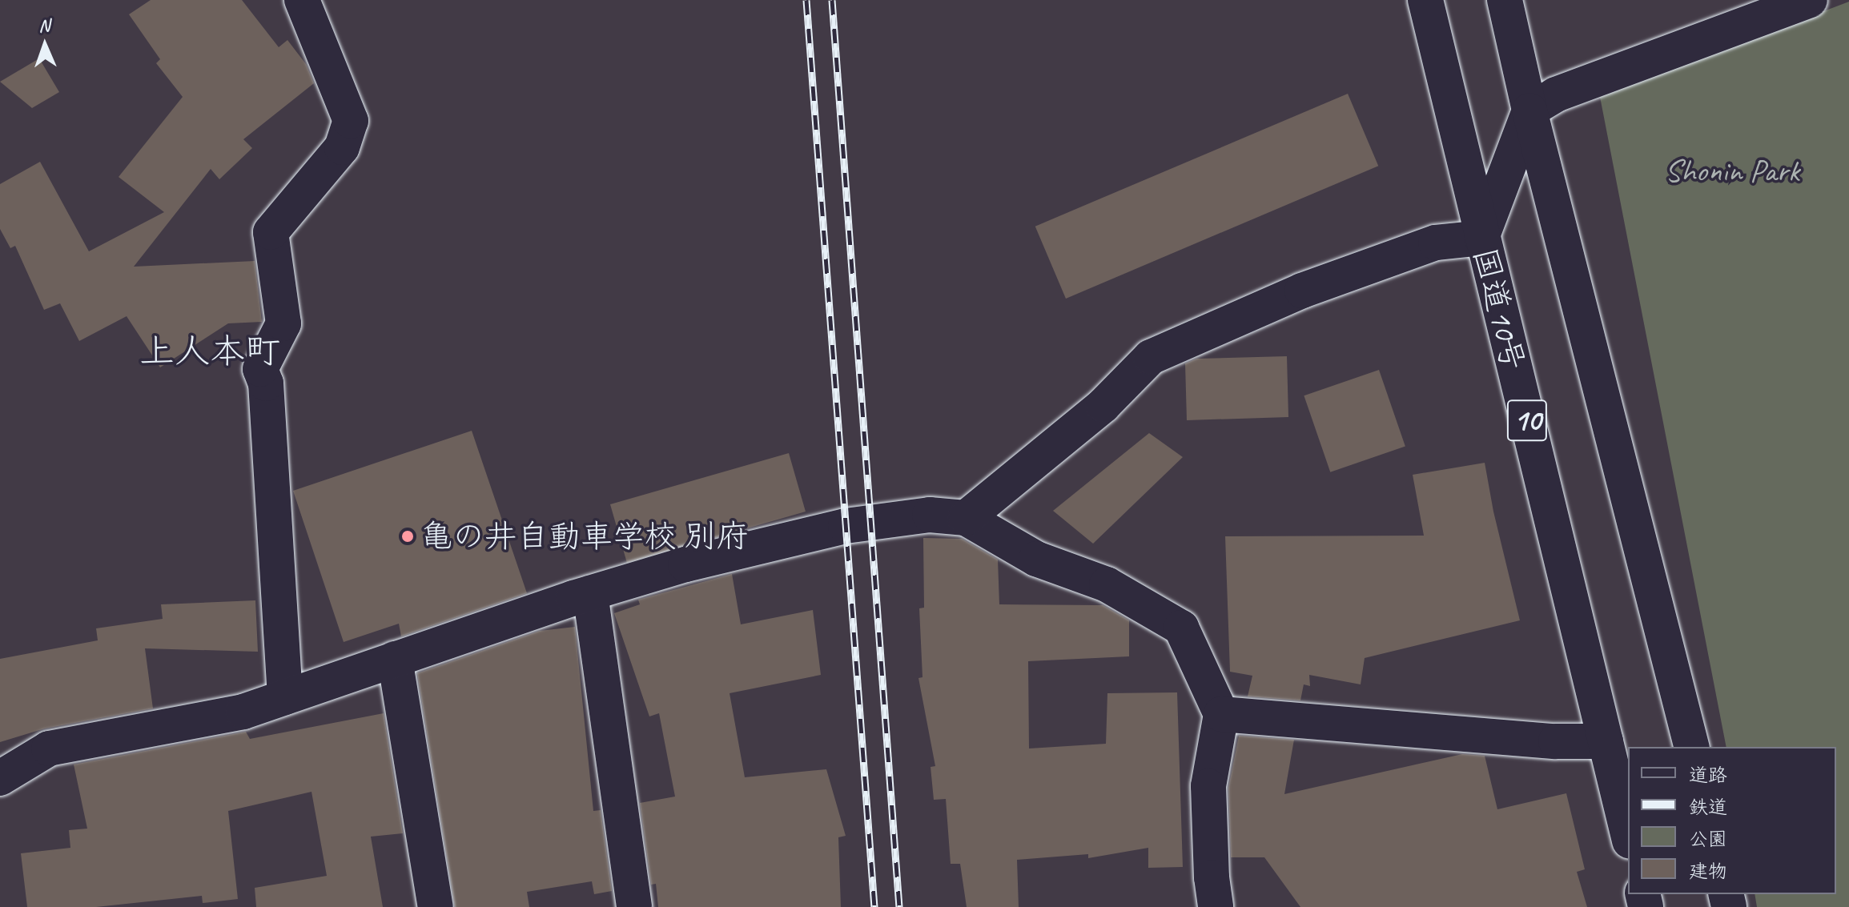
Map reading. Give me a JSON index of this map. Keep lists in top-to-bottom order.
{
  "streets": {
    "main road": ["国道10号", "10"]
  },
  "districts": ["上人本町"],
  "parks": ["Shonin Park"],
  "places": ["亀の井自動車学校 別府"],
  "legend": [
    "道路",
    "鉄道",
    "公園",
    "建物"
  ],
  "north": "top"
}
